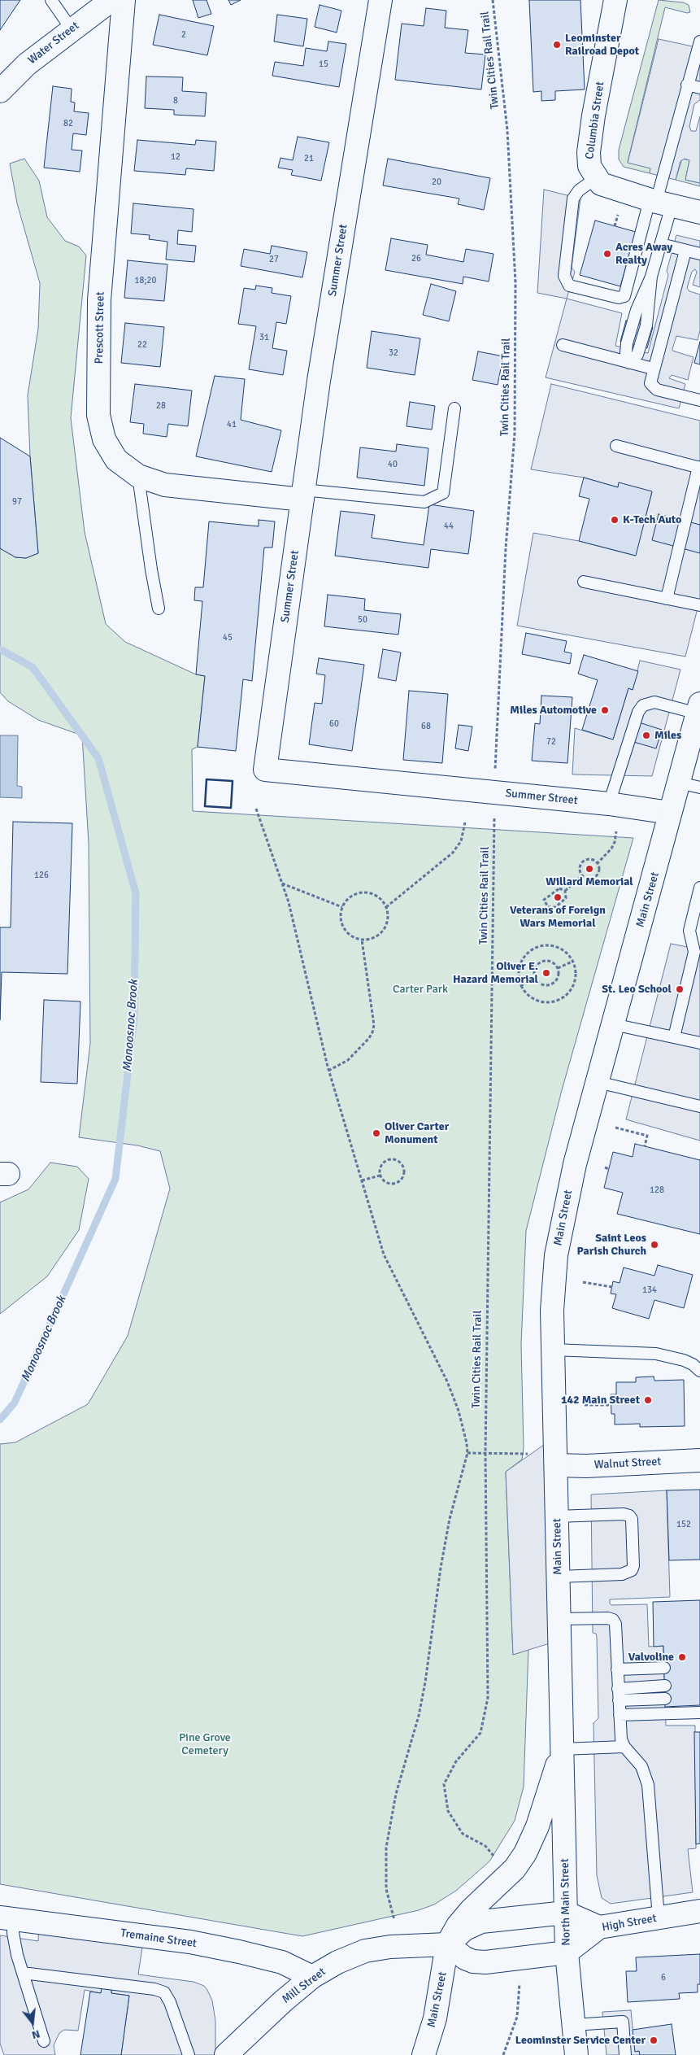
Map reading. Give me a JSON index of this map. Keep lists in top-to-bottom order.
{
  "streets": {
    "street": [
      "Water Street",
      "Columbia Street",
      "Summer Street",
      "Prescott Street",
      "Main Street",
      "Walnut Street",
      "North Main Street",
      "High Street",
      "Tremaine Street",
      "Mill Street"
    ],
    "path": ["Twin Cities Rail Trail"]
  },
  "crossings": [
    ["Summer Street", "Prescott Street"],
    ["Summer Street", "Main Street"],
    ["Main Street", "Walnut Street"],
    ["Main Street", "North Main Street"],
    ["Main Street", "Mill Street"],
    ["North Main Street", "High Street"],
    ["Tremaine Street", "Mill Street"]
  ],
  "water": ["Monoosnoc Brook"],
  "parks": ["Carter Park", "Pine Grove Cemetery"],
  "places": [
    "Leominster Railroad Depot",
    "Acres Away Realty",
    "K-Tech Auto",
    "Miles Automotive",
    "Miles",
    "Willard Memorial",
    "Veterans of Foreign Wars Memorial",
    "Oliver E. Hazard Memorial",
    "St. Leo School",
    "Oliver Carter Monument",
    "Saint Leos Parish Church",
    "142 Main Street",
    "Valvoline",
    "Leominster Service Center"
  ],
  "house_numbers": [
    "2",
    "15",
    "8",
    "82",
    "12",
    "21",
    "20",
    "26",
    "27",
    "18;20",
    "31",
    "22",
    "32",
    "28",
    "41",
    "40",
    "97",
    "44",
    "50",
    "45",
    "60",
    "68",
    "72",
    "126",
    "128",
    "134",
    "152",
    "6"
  ],
  "north": "bottom"
}
